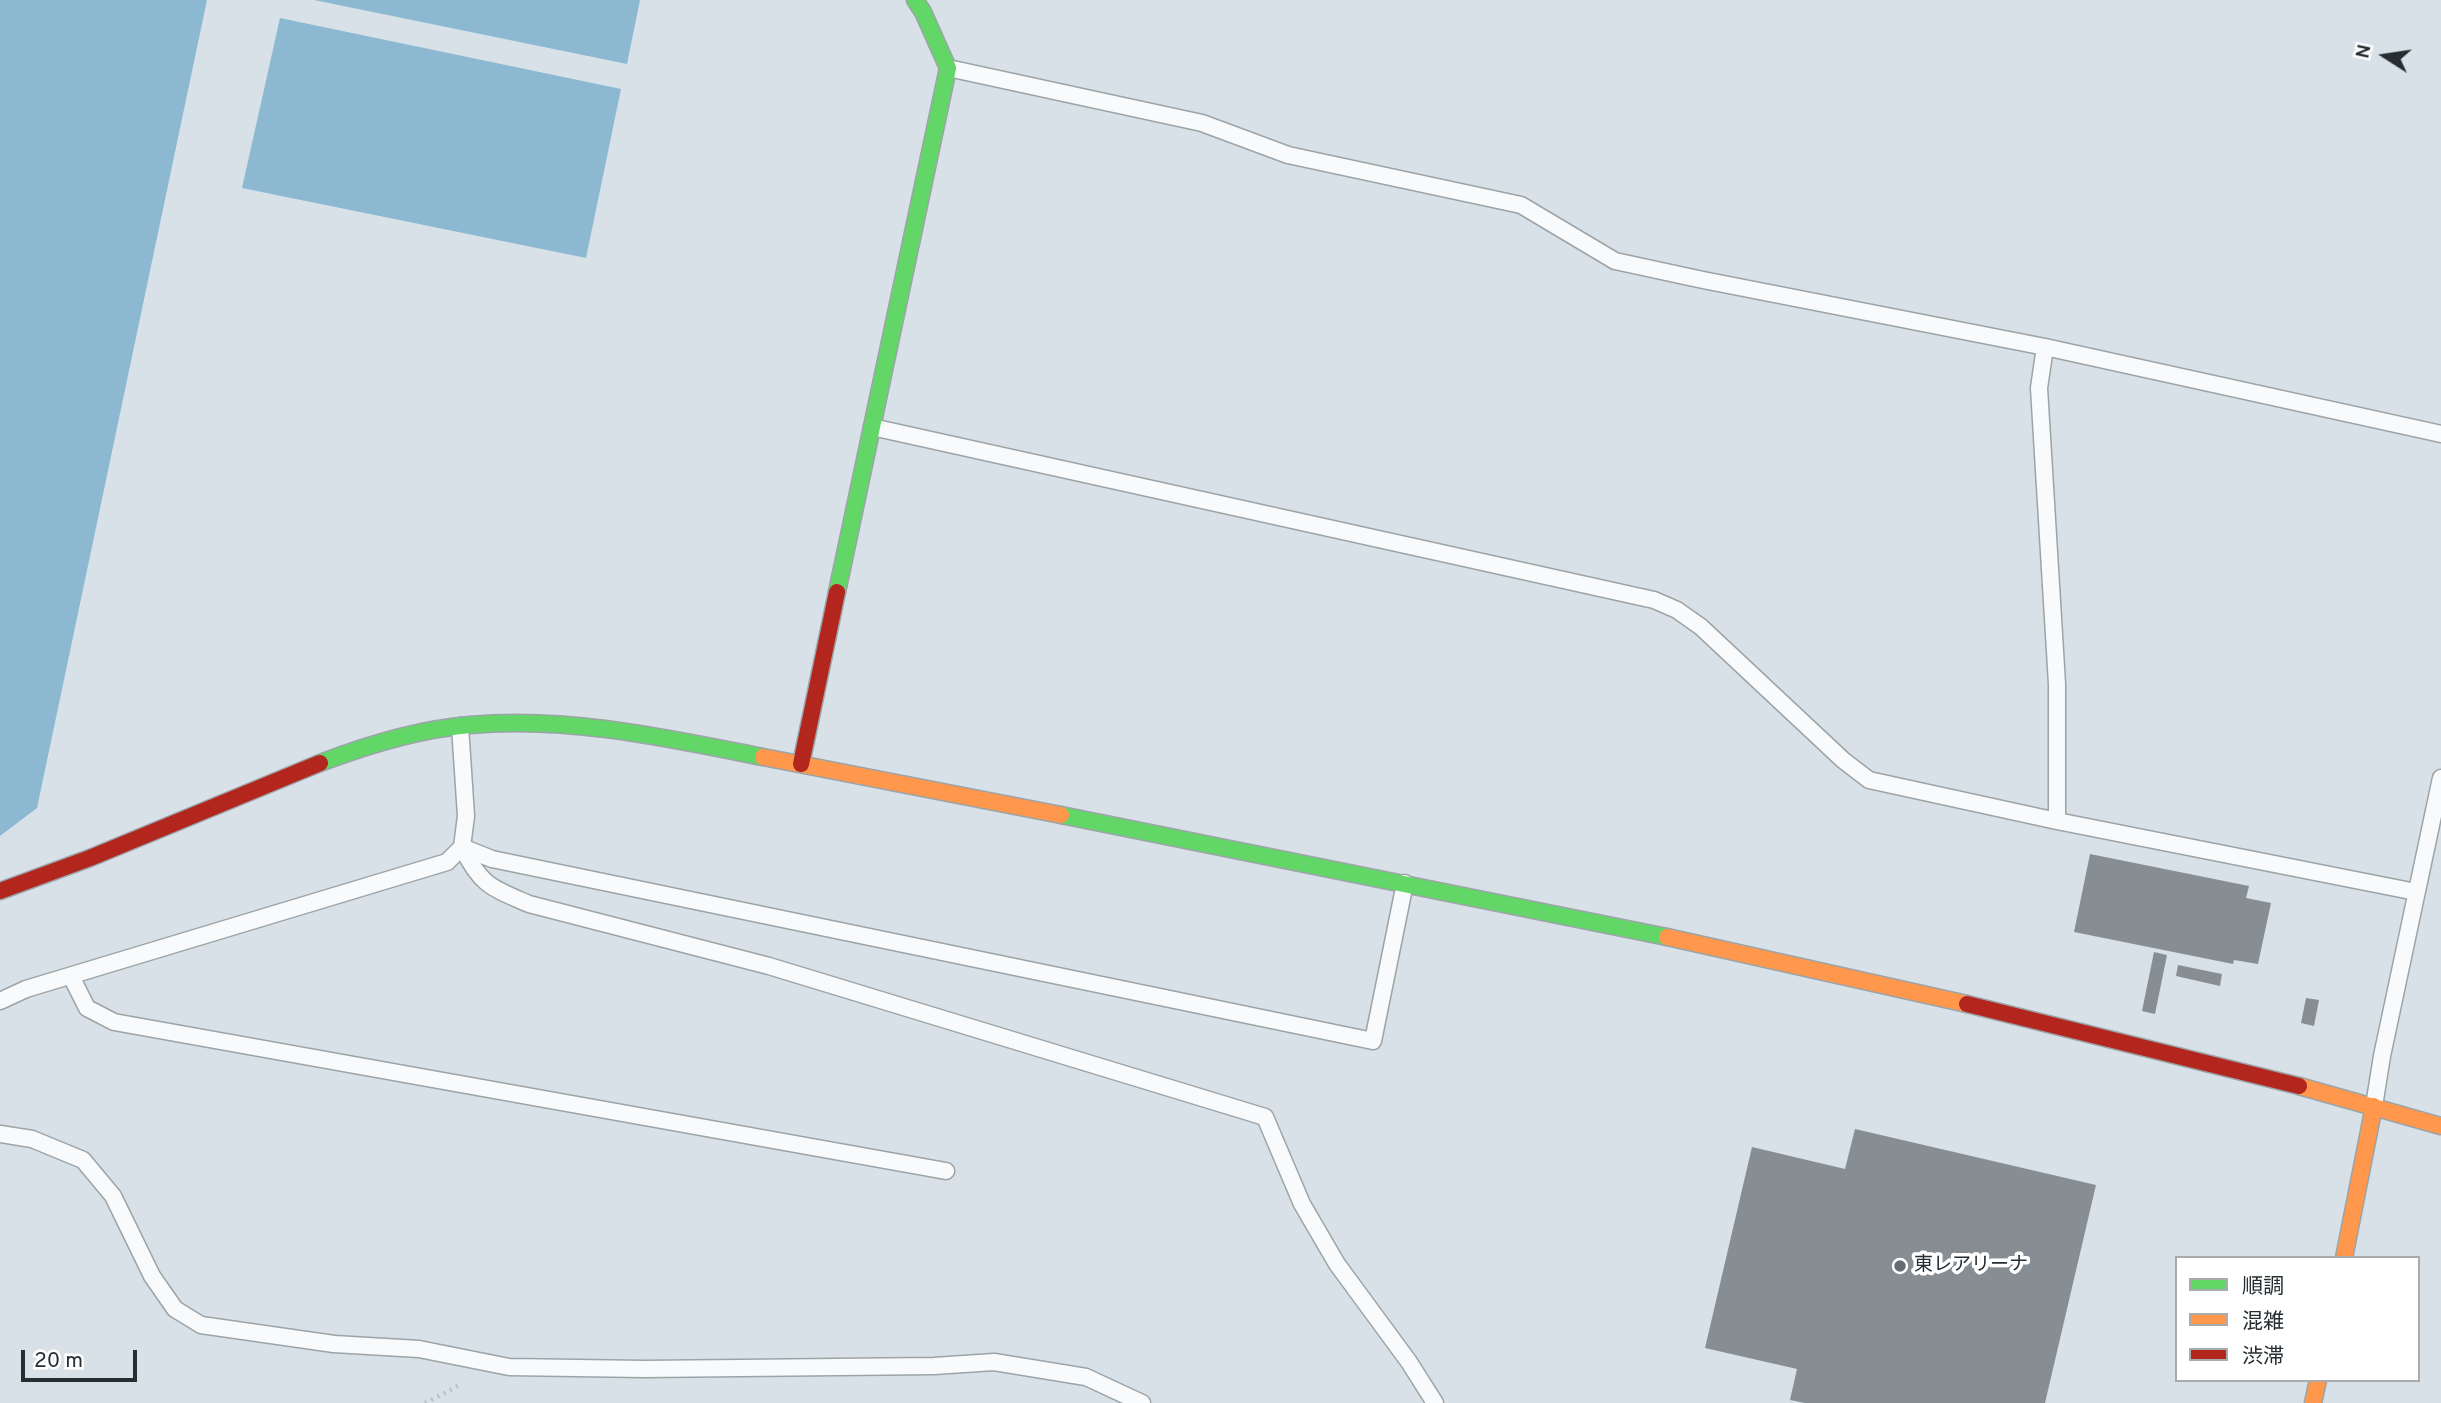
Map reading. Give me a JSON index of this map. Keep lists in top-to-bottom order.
{
  "places": ["東レアリーナ"],
  "legend": ["順調", "混雑", "渋滞"],
  "scale_bar": "20 m",
  "north": "left"
}
